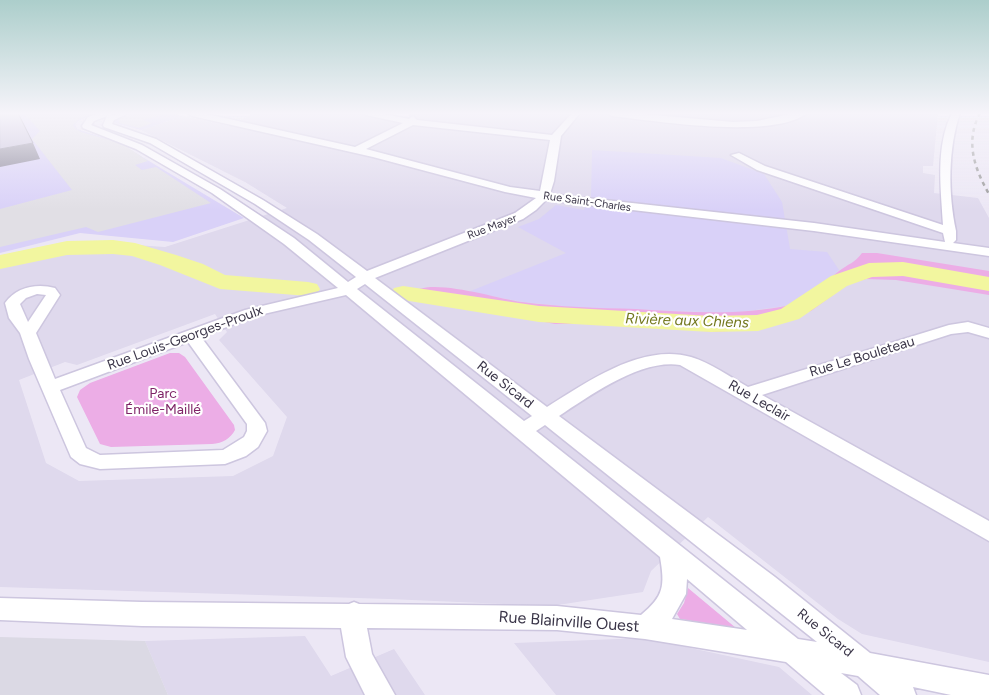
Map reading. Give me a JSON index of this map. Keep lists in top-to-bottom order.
{
  "streets": {
    "street": [
      "Rue Saint-Charles",
      "Rue Mayer",
      "Rue Louis-Georges-Proulx",
      "Rue Le Bouleteau",
      "Rue Sicard",
      "Rue Leclair",
      "Rue Blainville Ouest"
    ]
  },
  "crossings": [
    ["Rue Saint-Charles", "Rue Mayer"],
    ["Rue Mayer", "Rue Louis-Georges-Proulx"],
    ["Rue Mayer", "Rue Sicard"],
    ["Rue Louis-Georges-Proulx", "Rue Sicard"],
    ["Rue Le Bouleteau", "Rue Leclair"],
    ["Rue Sicard", "Rue Leclair"],
    ["Rue Sicard", "Rue Blainville Ouest"]
  ],
  "water": ["Rivière aux Chiens"],
  "parks": ["Parc Émile-Maillé"]
}
